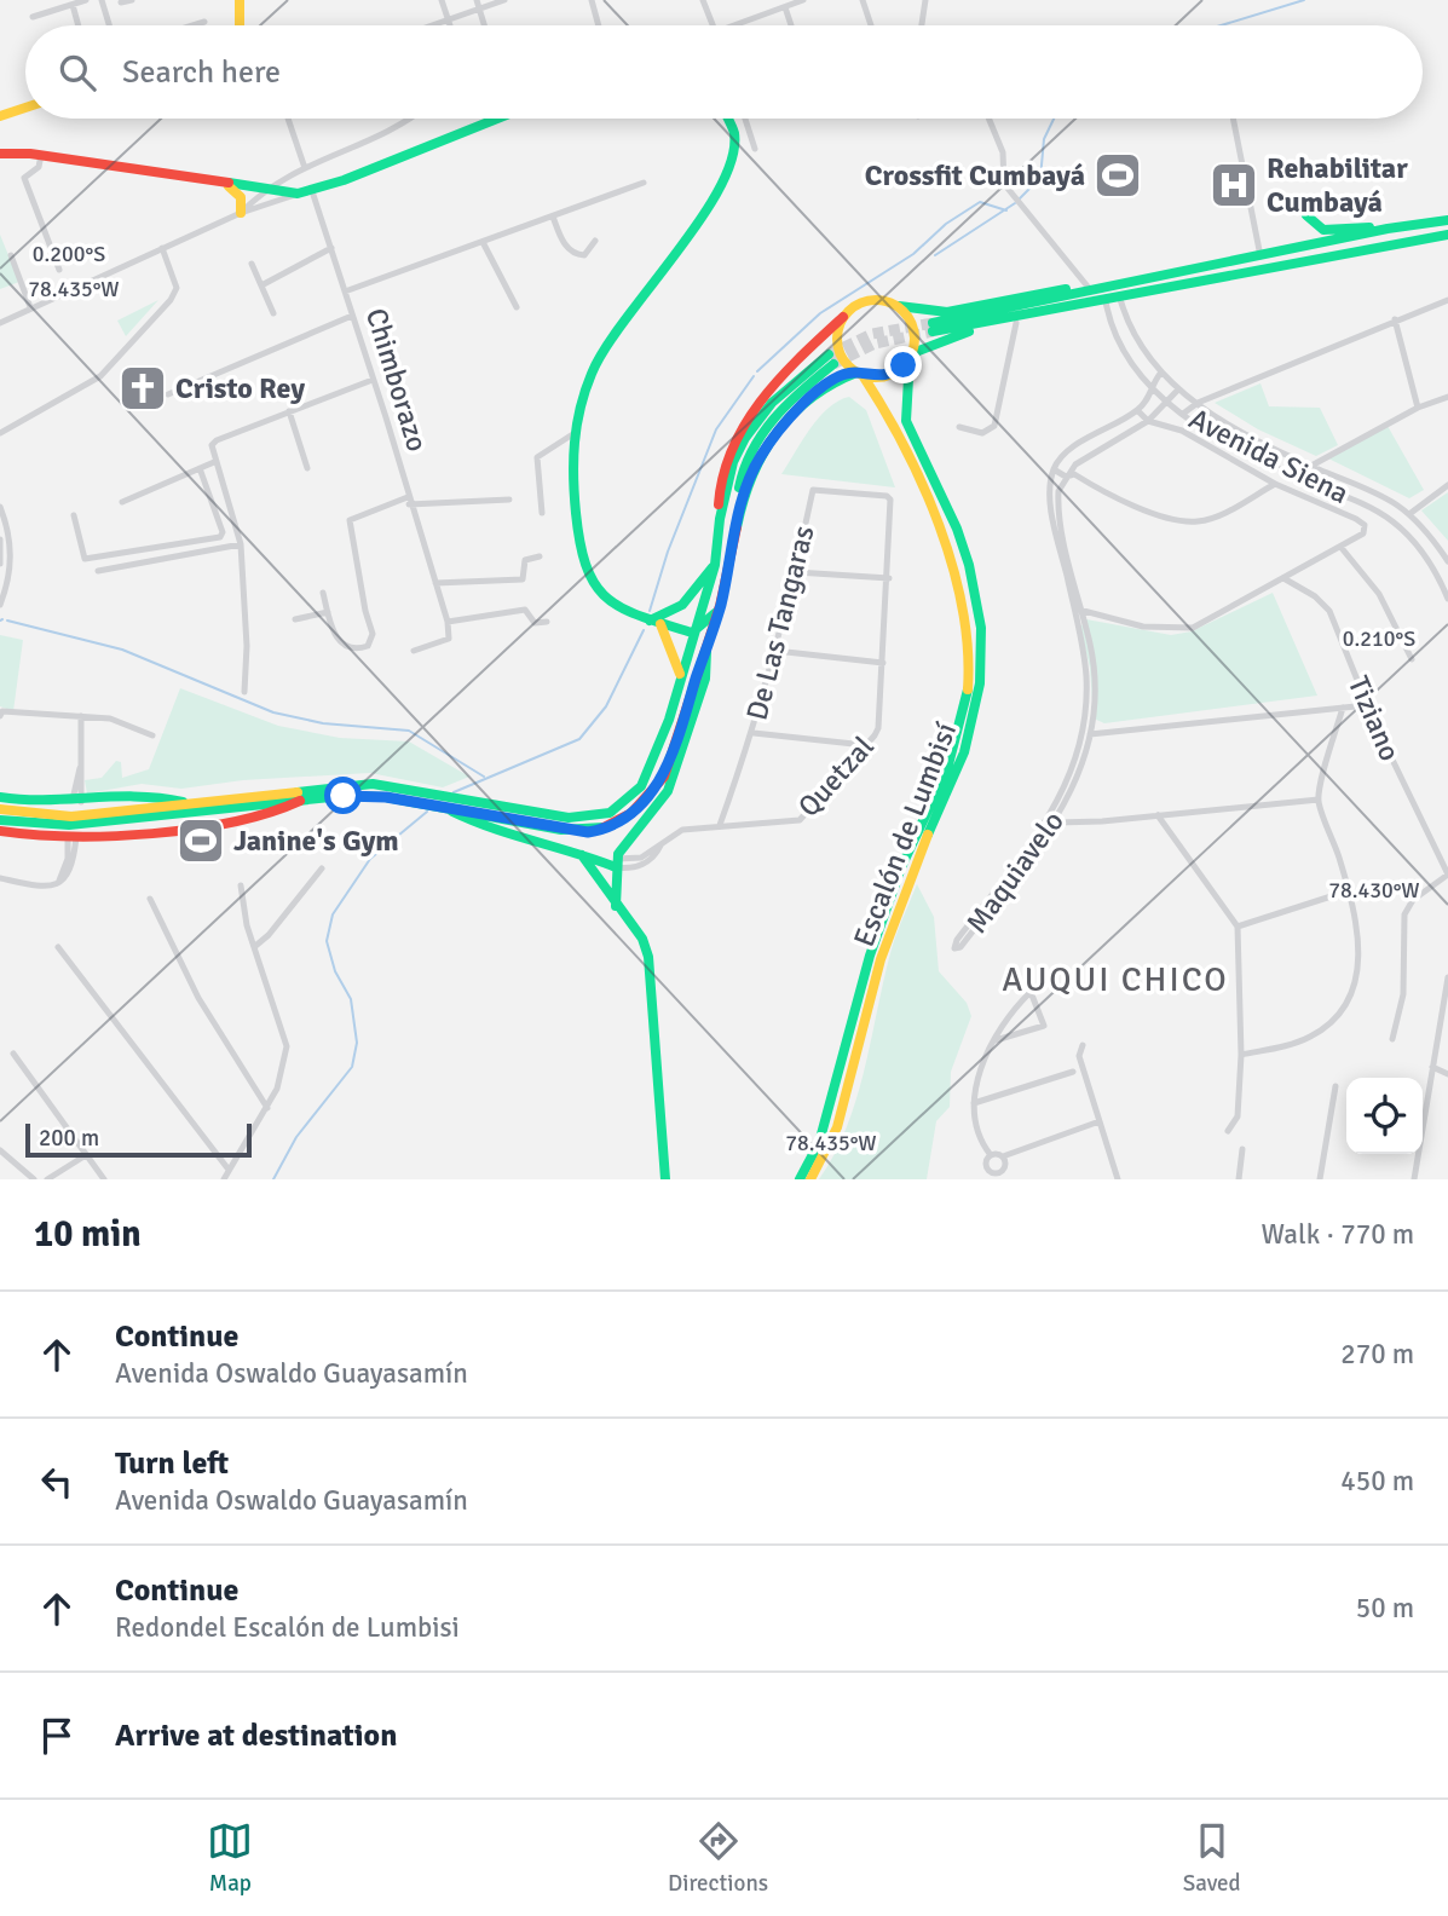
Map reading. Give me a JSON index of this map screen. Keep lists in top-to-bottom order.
{
  "streets": {
    "main road": ["Escalón de Lumbisí"],
    "street": [
      "Chimborazo",
      "Avenida Siena",
      "De Las Tangaras",
      "Tiziano",
      "Quetzal",
      "Maquiavelo"
    ]
  },
  "crossings": [
    ["De Las Tangaras", "Quetzal"]
  ],
  "districts": ["AUQUI CHICO"],
  "places": {
    "sports": ["Crossfit Cumbayá", "Janine's Gym"],
    "hospital": ["Rehabilitar Cumbayá"],
    "church": ["Cristo Rey"]
  },
  "scale_bar": "200 m",
  "page": {
    "search": "Search here",
    "scale": "200 m",
    "heading": ["10 min", "Walk · 770 m"],
    "list": [
      ["Continue", "Avenida Oswaldo Guayasamín", "270 m"],
      ["Turn left", "Avenida Oswaldo Guayasamín", "450 m"],
      ["Continue", "Redondel Escalón de Lumbisi", "50 m"],
      "Arrive at destination"
    ],
    "nav": ["Map", "Directions", "Saved"]
  },
  "coordinates": [
    "0.200°S",
    "78.435°W",
    "0.210°S",
    "78.430°W"
  ]
}
